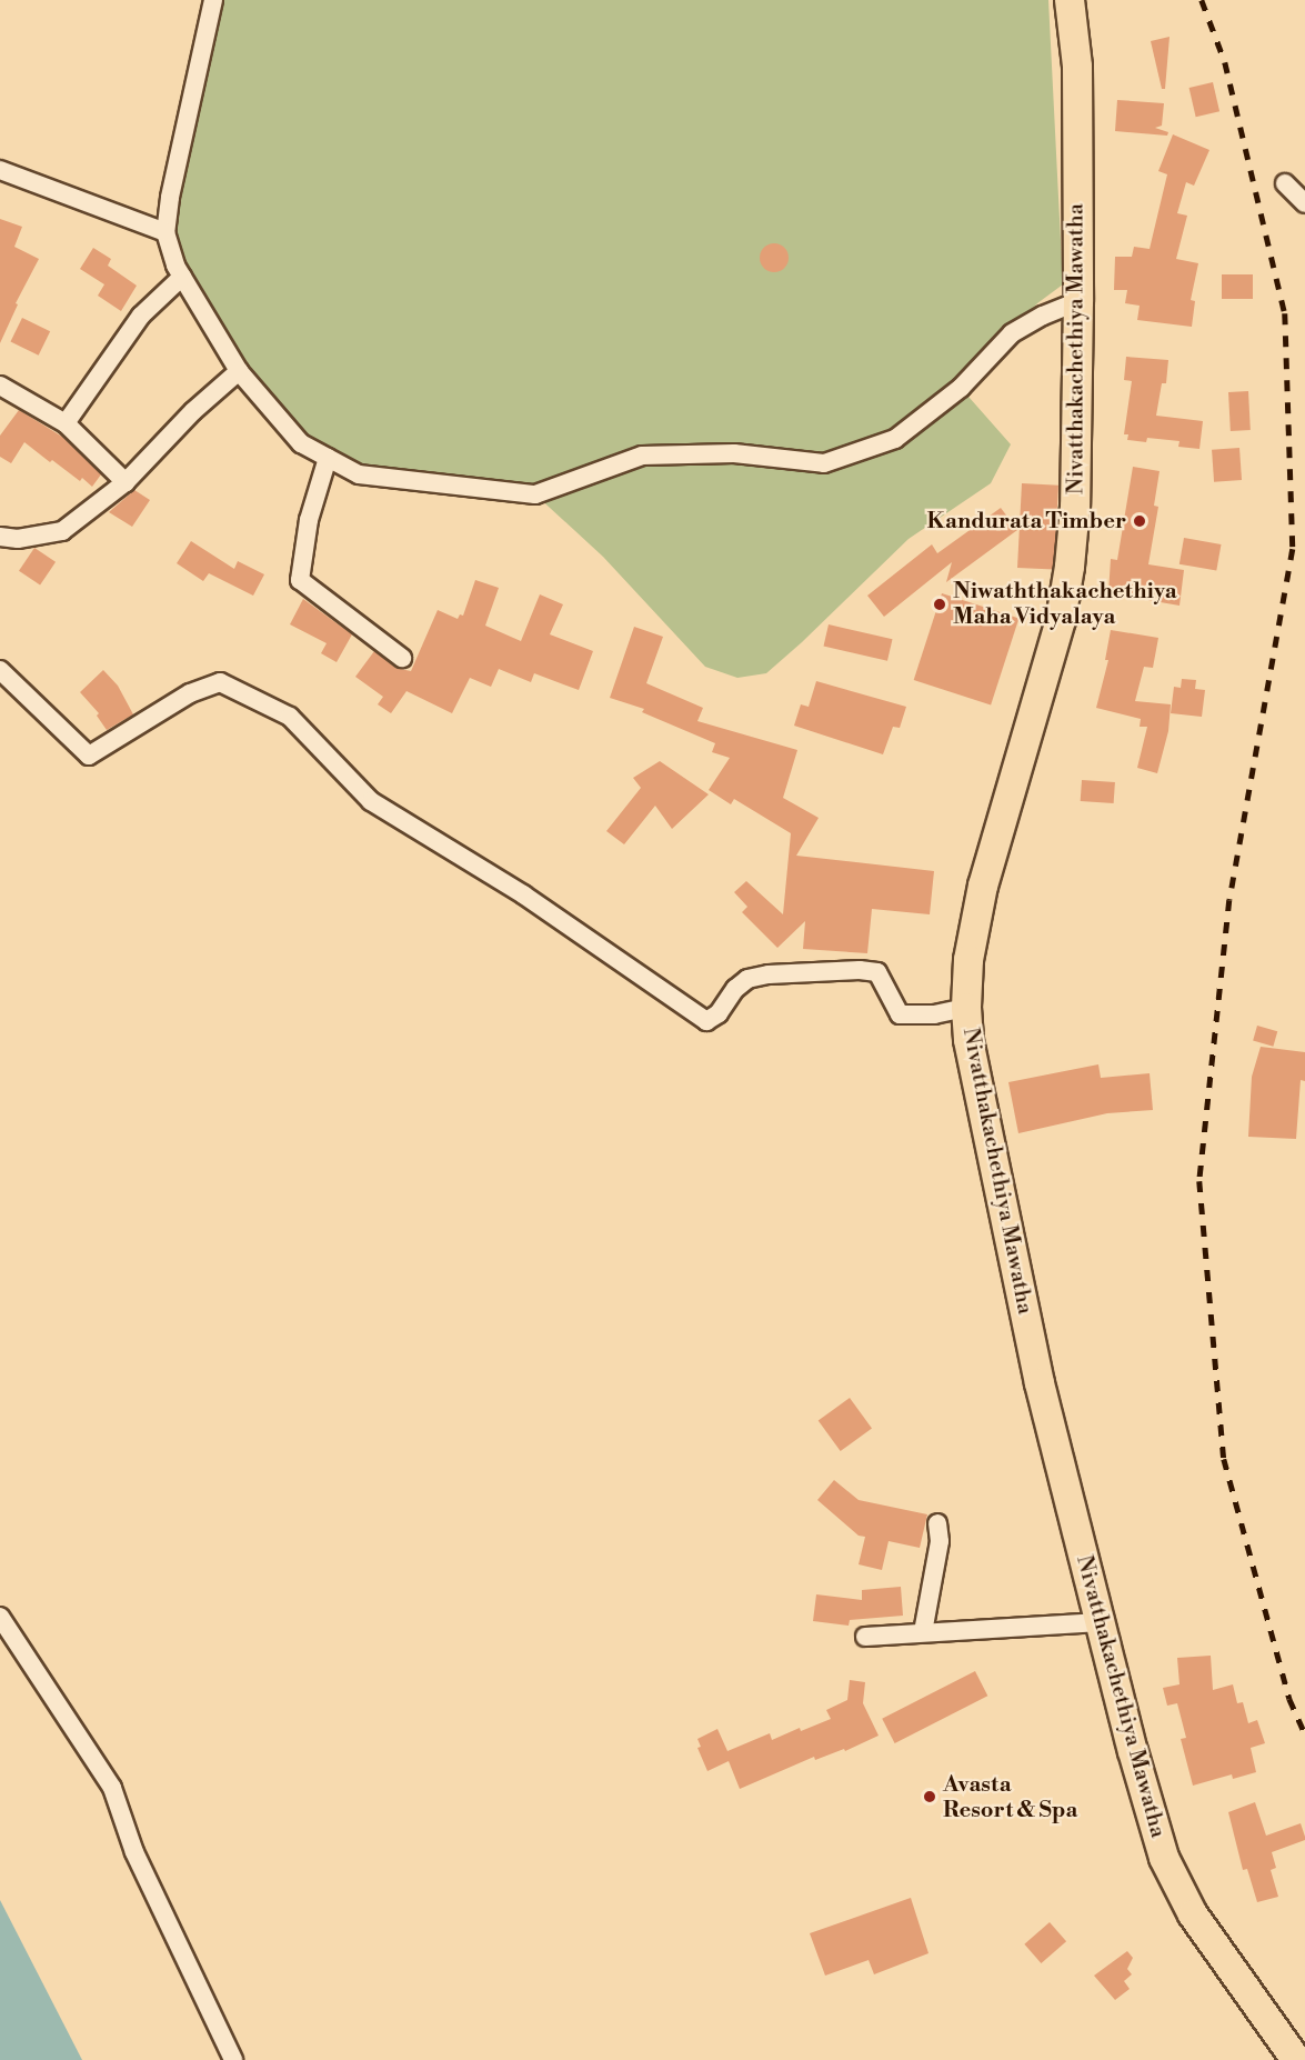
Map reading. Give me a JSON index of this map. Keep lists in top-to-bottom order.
{
  "streets": {
    "highway": ["Nivatthakachethiya Mawatha"]
  },
  "places": ["Kandurata Timber", "Niwaththakachethiya Maha Vidyalaya", "Avasta Resort & Spa"]
}
